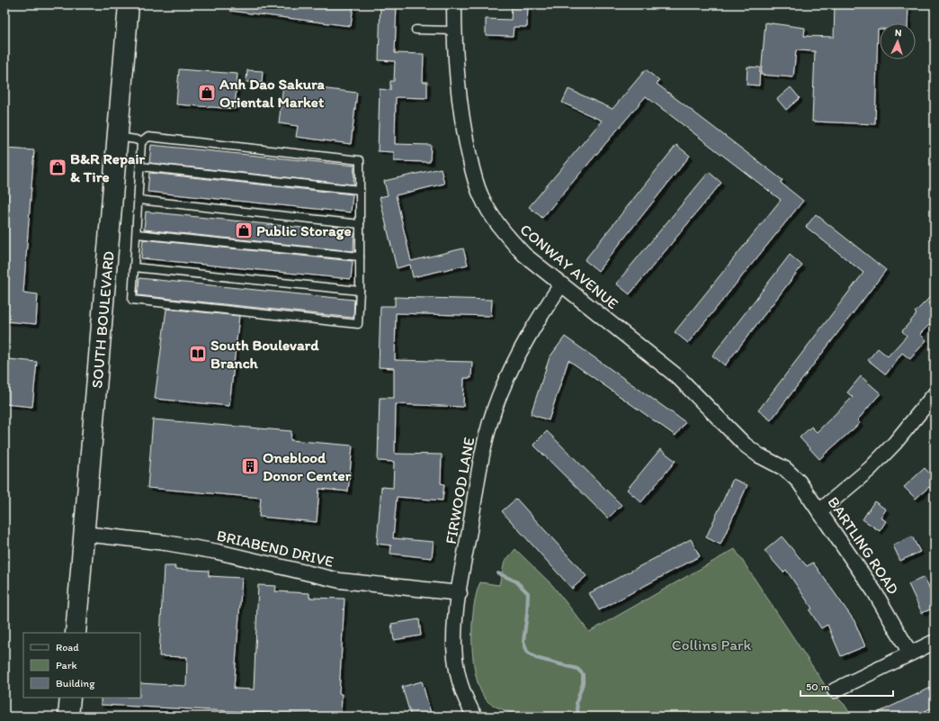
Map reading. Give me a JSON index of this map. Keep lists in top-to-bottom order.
{
  "streets": {
    "main road": ["SOUTH BOULEVARD"],
    "street": [
      "CONWAY AVENUE",
      "FIRWOOD LANE",
      "BARTLING ROAD",
      "BRIABEND DRIVE"
    ]
  },
  "crossings": [
    ["CONWAY AVENUE", "FIRWOOD LANE"],
    ["CONWAY AVENUE", "BARTLING ROAD"],
    ["SOUTH BOULEVARD", "BRIABEND DRIVE"],
    ["FIRWOOD LANE", "BRIABEND DRIVE"]
  ],
  "parks": ["Collins Park"],
  "places": {
    "shop": ["Anh Dao Sakura Oriental Market", "B&R Repair & Tire", "Public Storage"],
    "library": ["South Boulevard Branch"],
    "building": ["Oneblood Donor Center"]
  },
  "legend": ["Road", "Park", "Building"],
  "scale_bar": "50 m",
  "north": "top"
}
